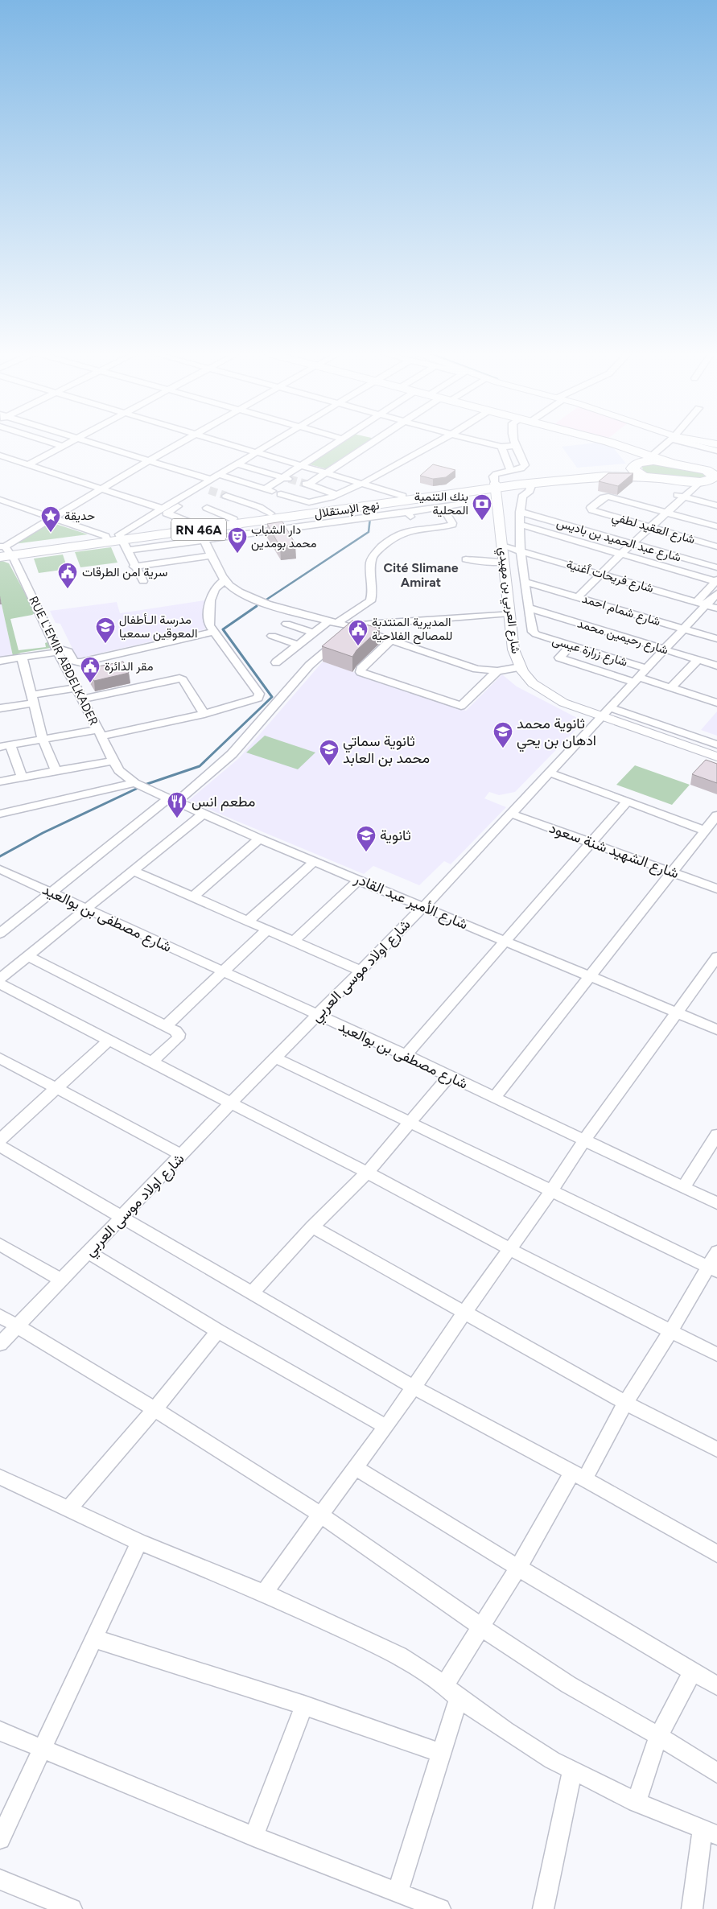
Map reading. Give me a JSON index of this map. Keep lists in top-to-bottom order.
{
  "streets": {
    "main road": ["نهج الإستقلال", "RN 46A"],
    "street": [
      "شارع العقيد لطفي",
      "شارع عبد الحميد بن باديس",
      "شارع فريحات ٱغنية",
      "شارع العربي بن مهيدي",
      "شارع شمام احمد",
      "شارع رحيمين محمد",
      "شارع زرارة عيسى",
      "RUE L'EMIR ABDELKADER",
      "شارع الشهيد شنة سعود",
      "شارع الأمير عبد القادر",
      "شارع مصطفى بن بوالعيد",
      "شارع اولاد موسى العربي"
    ]
  },
  "crossings": [
    ["نهج الإستقلال", "شارع العربي بن مهيدي"],
    ["نهج الإستقلال", "RUE L'EMIR ABDELKADER"],
    ["شارع فريحات ٱغنية", "شارع العربي بن مهيدي"],
    ["شارع فريحات ٱغنية", "شارع اولاد موسى العربي"],
    ["شارع العربي بن مهيدي", "شارع اولاد موسى العربي"],
    ["شارع شمام احمد", "شارع اولاد موسى العربي"],
    ["شارع رحيمين محمد", "شارع زرارة عيسى"],
    ["شارع رحيمين محمد", "شارع اولاد موسى العربي"],
    ["شارع زرارة عيسى", "شارع اولاد موسى العربي"],
    ["RUE L'EMIR ABDELKADER", "شارع الأمير عبد القادر"],
    ["شارع الشهيد شنة سعود", "شارع اولاد موسى العربي"],
    ["شارع الأمير عبد القادر", "شارع اولاد موسى العربي"],
    ["شارع مصطفى بن بوالعيد", "شارع اولاد موسى العربي"]
  ],
  "districts": ["Cité Slimane Amirat"],
  "places": {
    "bank": ["بنك التنمية المحلية"],
    "place": ["حديقة"],
    "theatre": ["دار الشباب محمد بومدين"],
    "public building": ["سرية امن الطرقات", "المديرية المنتدبة للمصالح الفلاحية", "مقر الدائرة"],
    "school or university": [
      "مدرسة الـأطفال المعوقين سمعيا",
      "ثانوية محمد ادهان بن يحي",
      "ثانوية سماتي محمد بن العابد",
      "ثانوية"
    ],
    "restaurant": ["مطعم انس"]
  }
}
